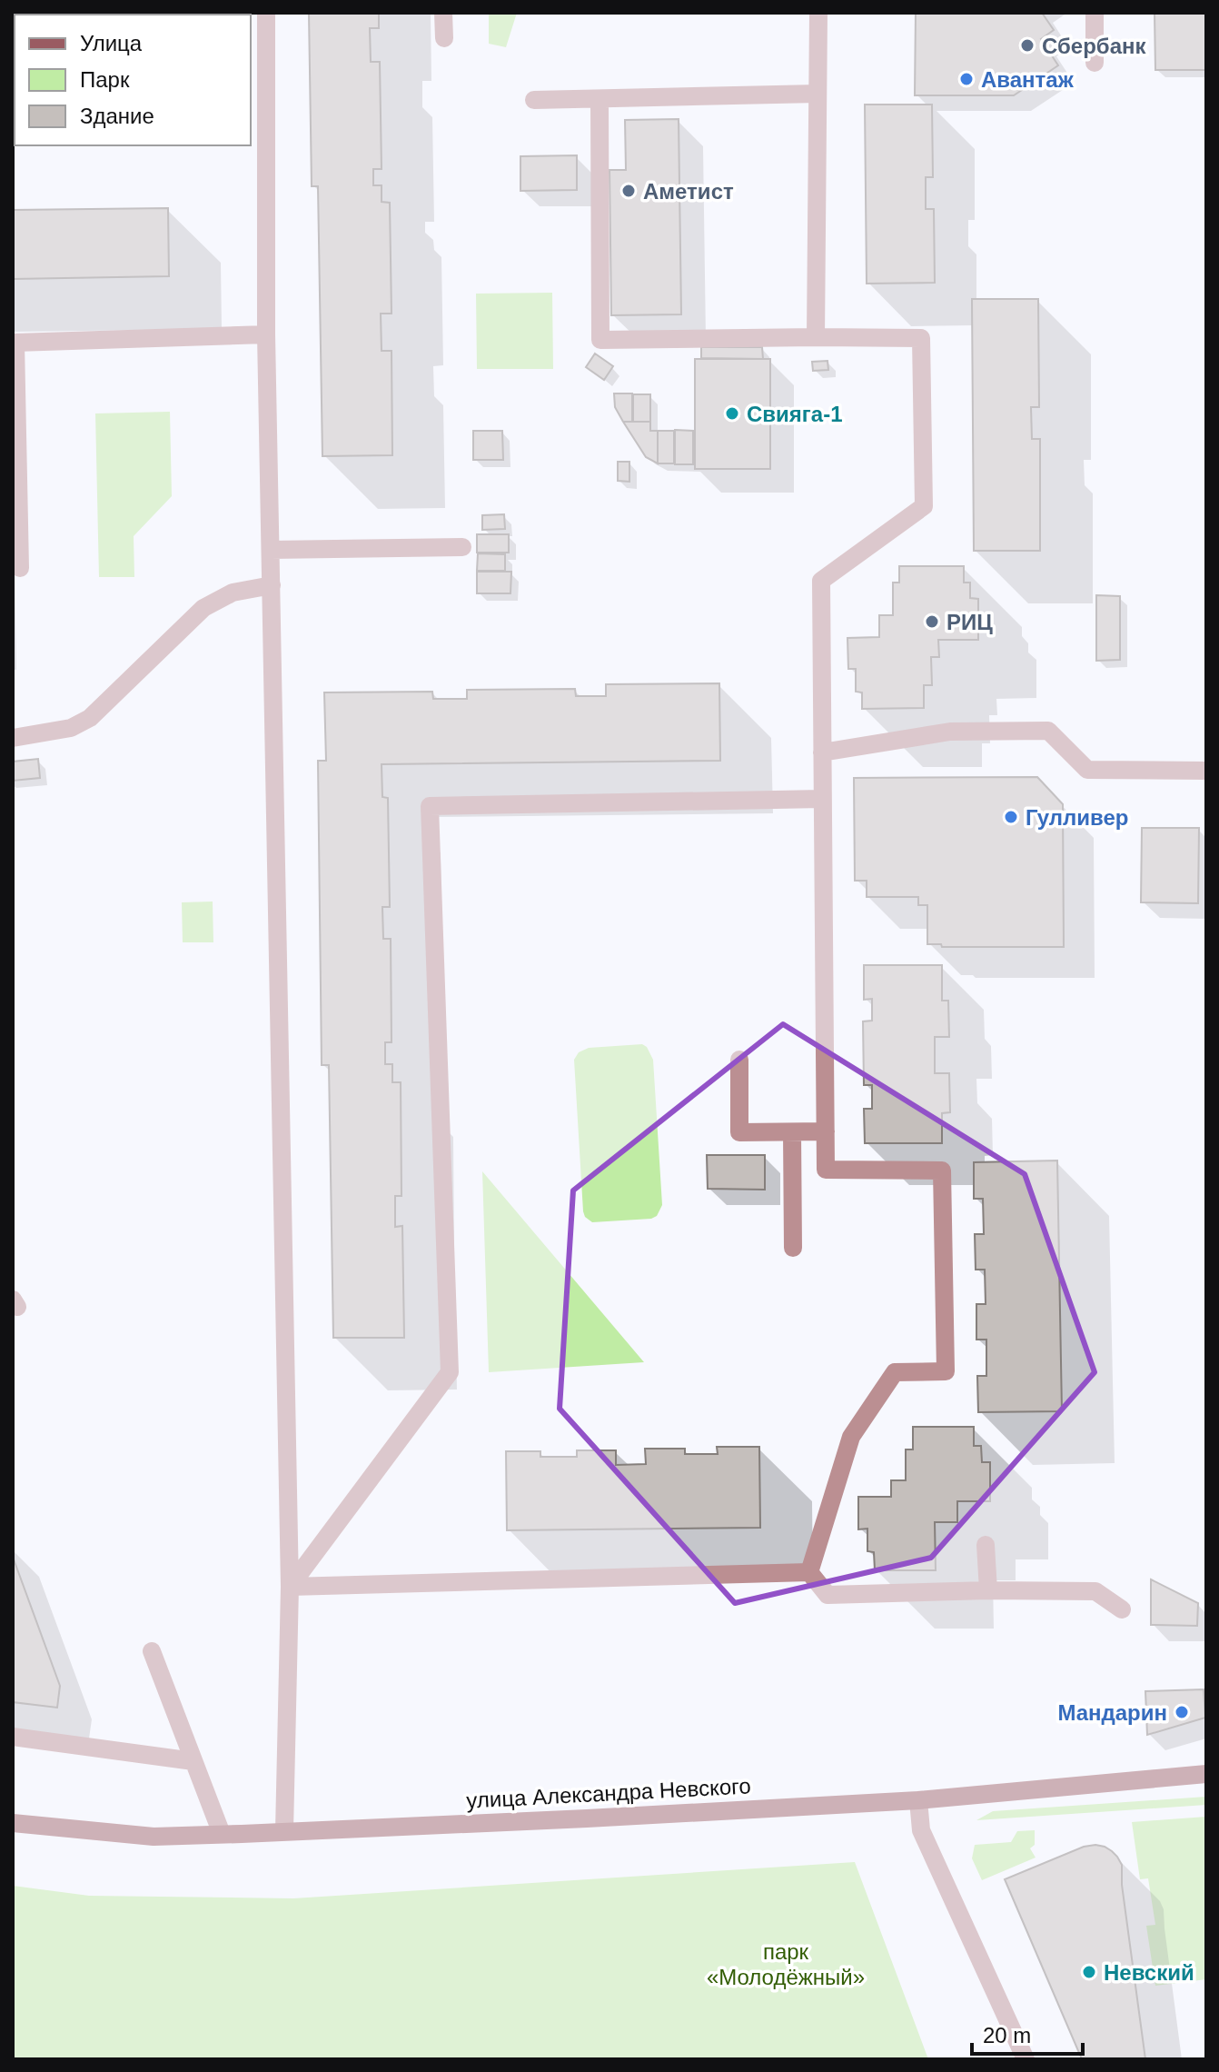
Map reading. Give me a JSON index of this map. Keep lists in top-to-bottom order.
{
  "streets": {
    "street": ["улица Александра Невского"]
  },
  "parks": ["парк «Молодёжный»"],
  "places": [
    "Сбербанк",
    "Авантаж",
    "Аметист",
    "Свияга-1",
    "РИЦ",
    "Гулливер",
    "Мандарин",
    "Невский"
  ],
  "legend": ["Улица", "Парк", "Здание"],
  "scale_bar": "20 m"
}
